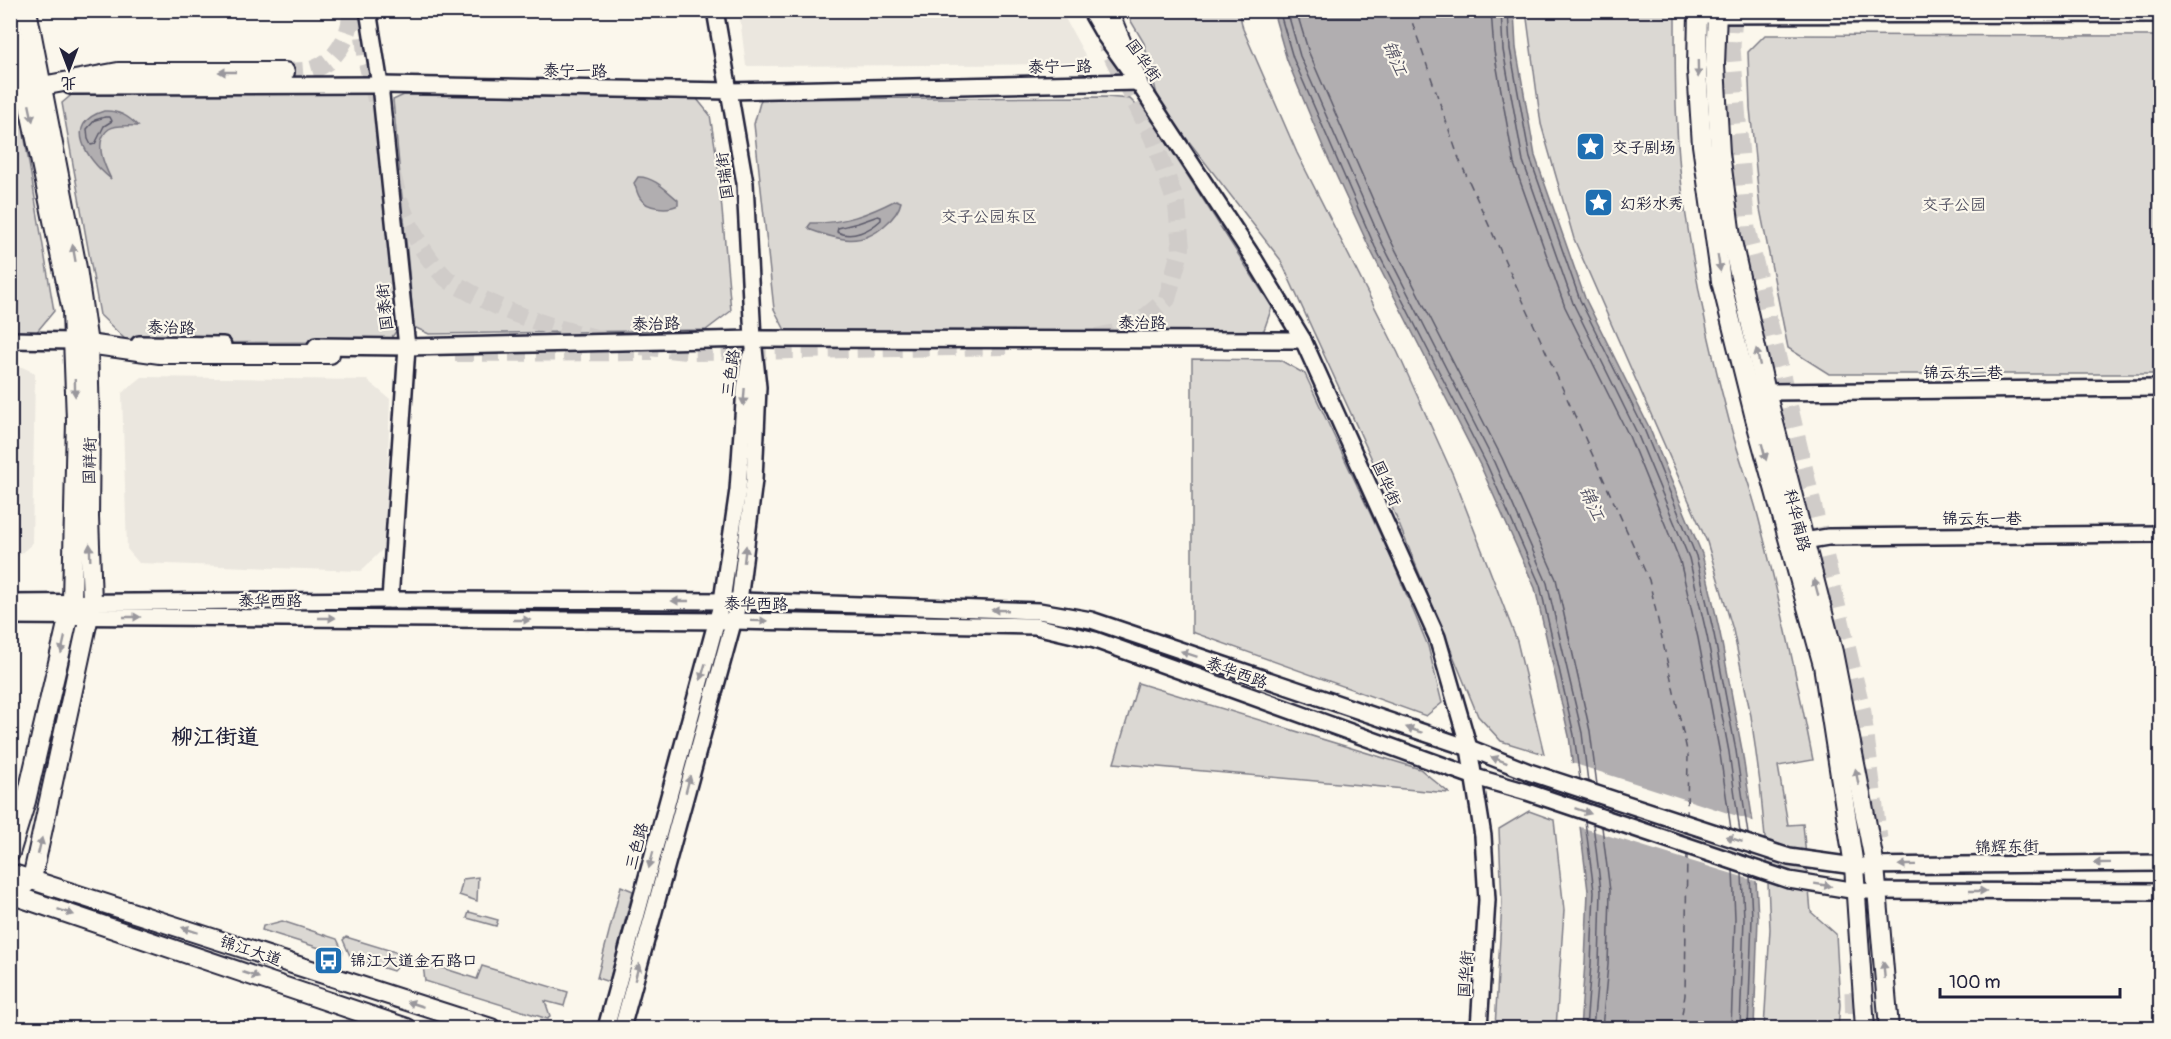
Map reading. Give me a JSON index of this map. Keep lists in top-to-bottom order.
{
  "streets": {
    "main road": ["国祥街", "科华南路", "锦江大道"],
    "street": [
      "国华街",
      "泰宁一路",
      "国瑞街",
      "国泰街",
      "泰治路",
      "锦云东二巷",
      "三色路",
      "锦云东一巷",
      "泰华西路",
      "锦辉东街"
    ]
  },
  "crossings": [
    ["国华街", "泰宁一路"],
    ["国华街", "泰治路"],
    ["国华街", "泰华西路"],
    ["泰宁一路", "国瑞街"],
    ["泰宁一路", "国泰街"],
    ["泰宁一路", "国祥街"],
    ["国瑞街", "泰治路"],
    ["国瑞街", "三色路"],
    ["国泰街", "泰治路"],
    ["国泰街", "泰华西路"],
    ["泰治路", "三色路"],
    ["泰治路", "国祥街"],
    ["锦云东二巷", "科华南路"],
    ["三色路", "泰华西路"],
    ["国祥街", "泰华西路"],
    ["国祥街", "锦江大道"],
    ["锦云东一巷", "科华南路"],
    ["科华南路", "泰华西路"],
    ["科华南路", "锦辉东街"],
    ["泰华西路", "锦辉东街"]
  ],
  "districts": ["柳江街道"],
  "water": ["锦江"],
  "parks": ["交子公园", "交子公园东区"],
  "places": {
    "place": ["交子剧场", "幻彩水秀"],
    "bus stop": ["锦江大道金石路口"]
  },
  "scale_bar": "100 m",
  "north": "bottom"
}
